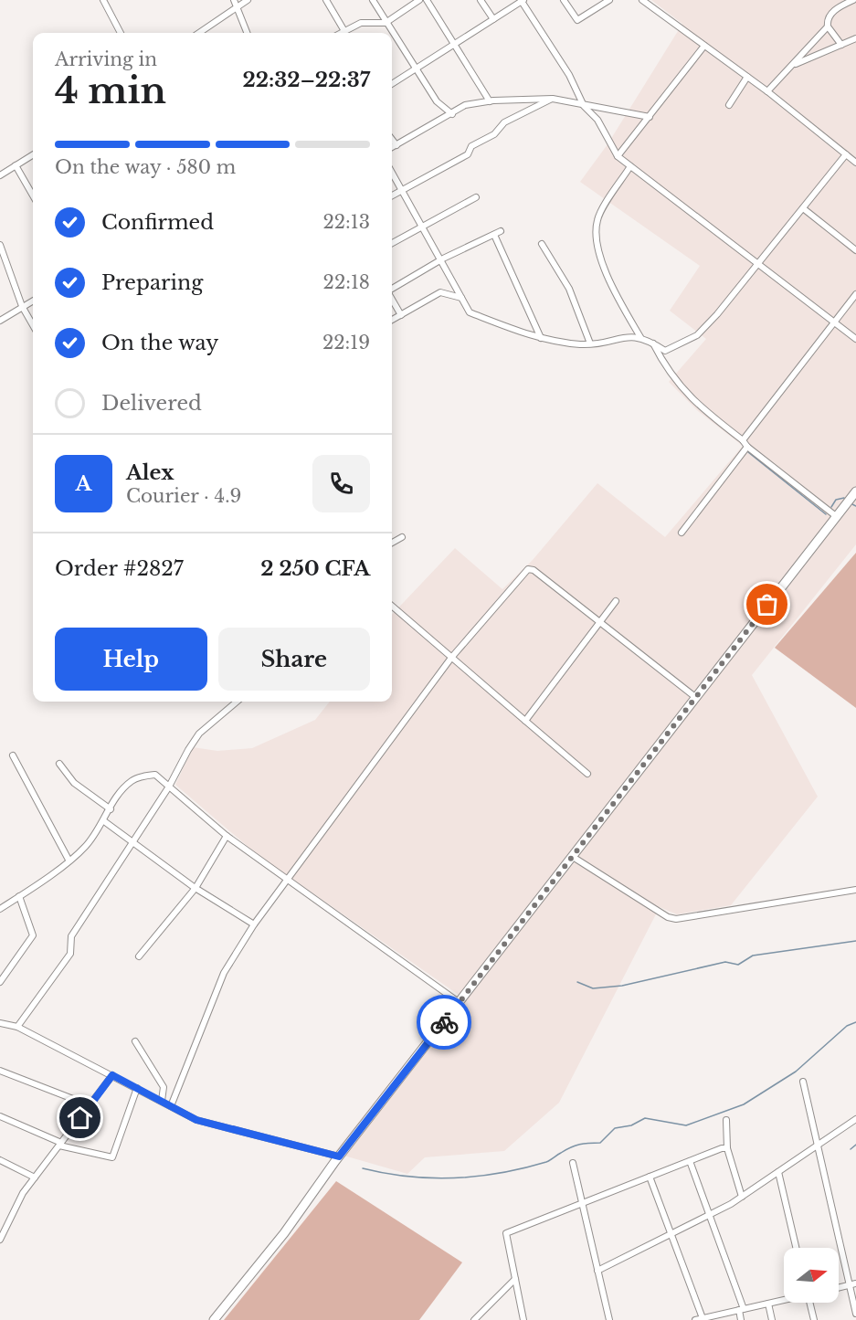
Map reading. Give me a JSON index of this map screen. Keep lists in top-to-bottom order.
{
  "north": "right",
  "page": {
    "heading": ["4 min", "Arriving in", "22:32–22:37"],
    "panel": [
      "Alex",
      "Courier · 4.9",
      "Order #2827",
      "2 250 CFA"
    ],
    "bar": "On the way · 580 m",
    "list": [
      ["Confirmed", "22:13"],
      ["Preparing", "22:18"],
      ["On the way", "22:19"],
      "Delivered"
    ],
    "round": "A",
    "buttons": ["Help", "Share"]
  }
}
